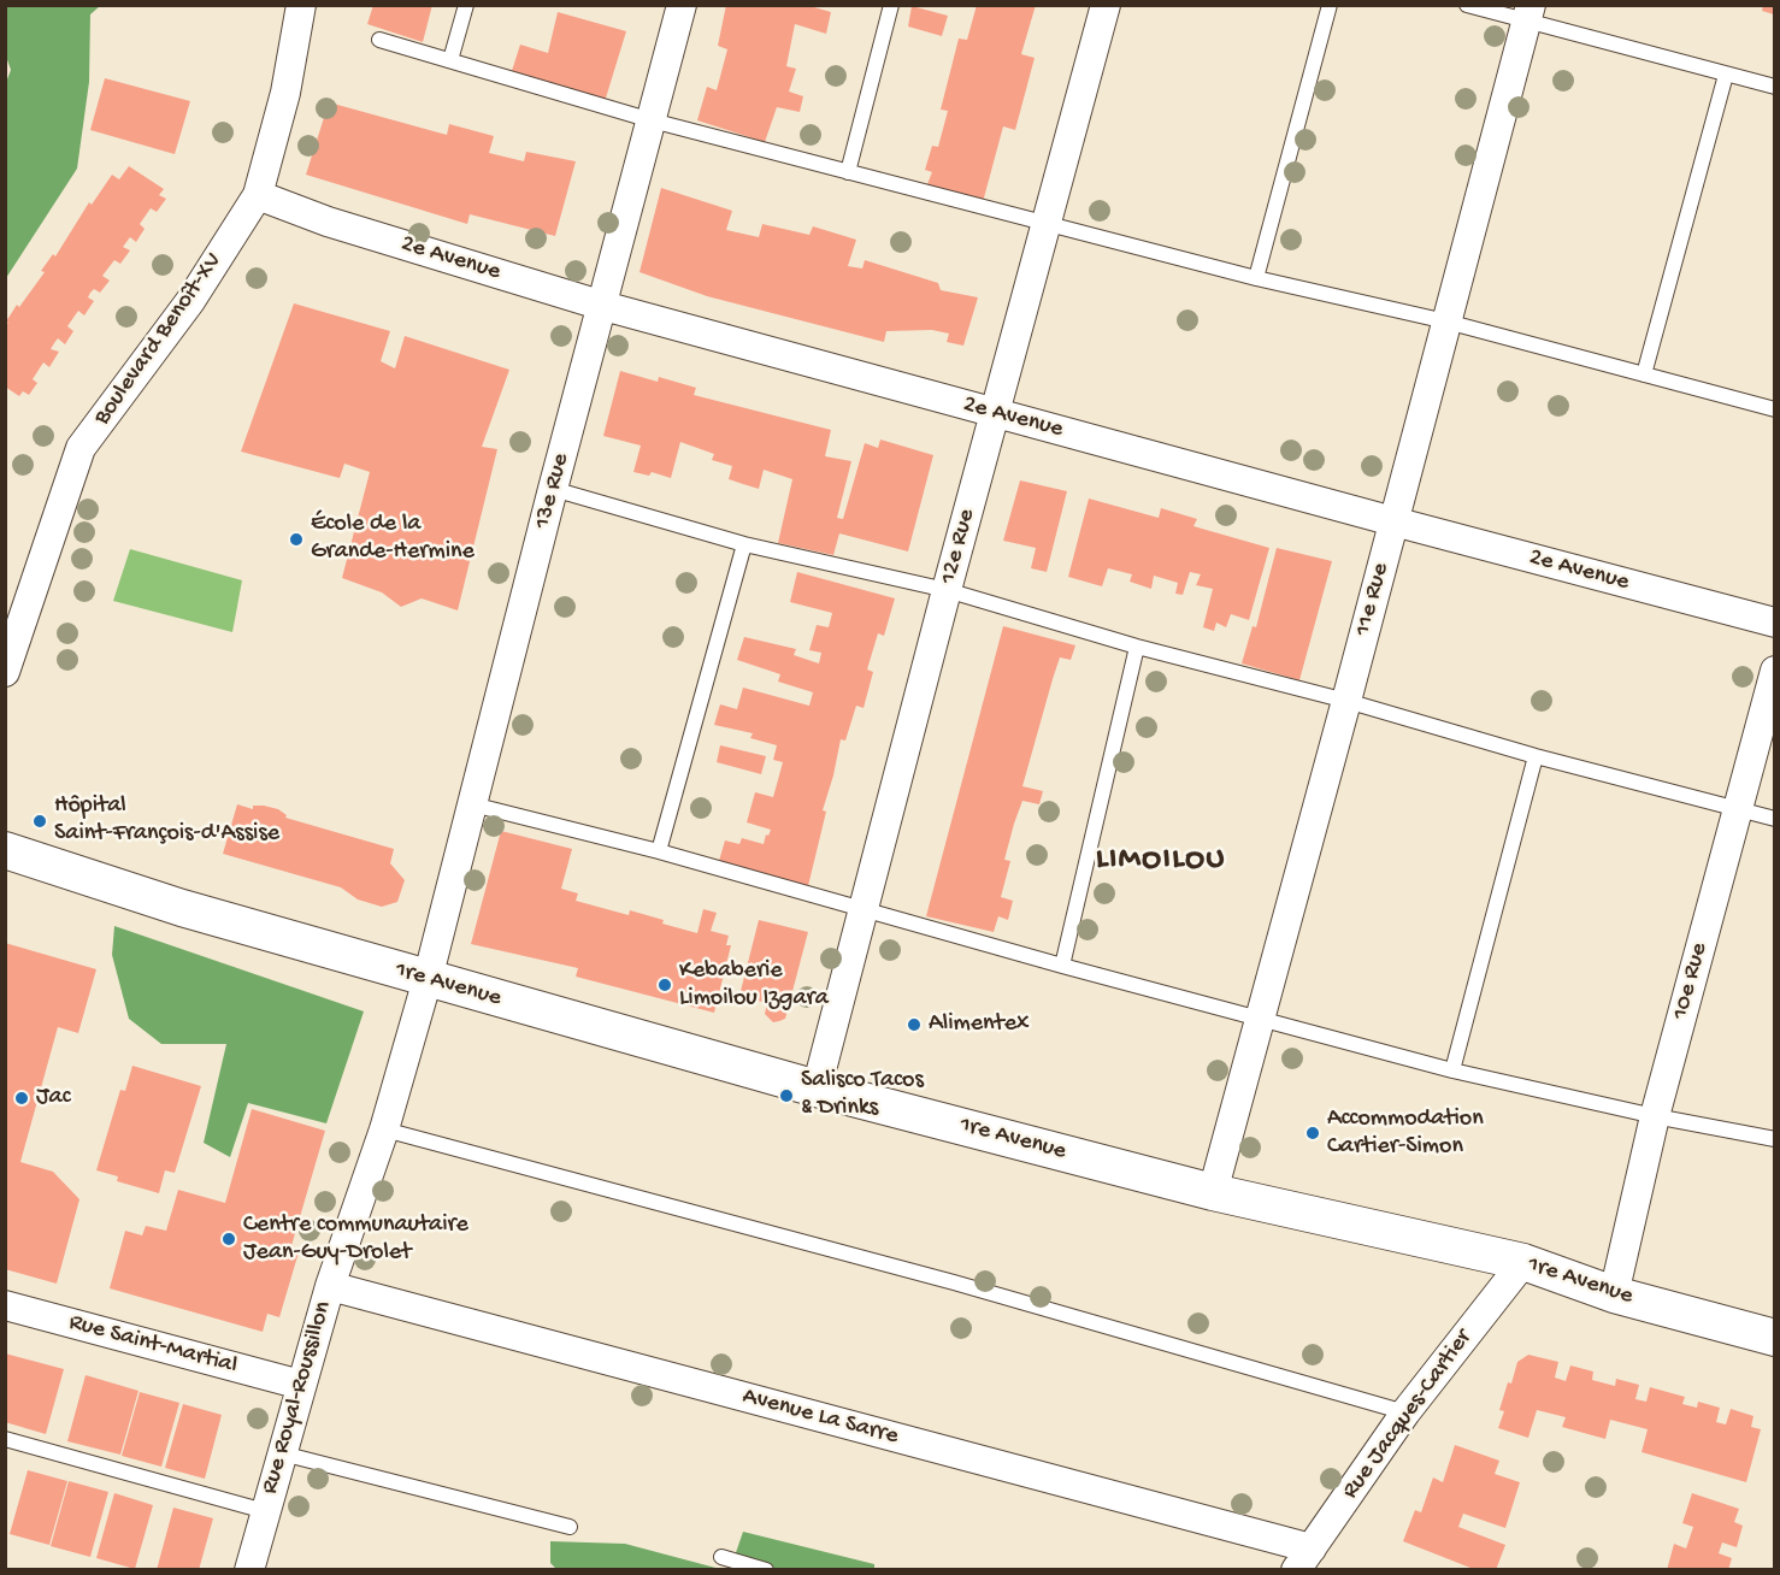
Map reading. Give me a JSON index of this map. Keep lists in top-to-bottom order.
{
  "streets": {
    "street": [
      "2e Avenue",
      "Boulevard Benoît-XV",
      "13e Rue",
      "12e Rue",
      "11e Rue",
      "10e Rue",
      "1re Avenue",
      "Rue Saint-Martial",
      "Rue Royal-Roussillon",
      "Rue Jacques-Cartier",
      "Avenue La Sarre"
    ]
  },
  "crossings": [
    ["2e Avenue", "Boulevard Benoît-XV"],
    ["2e Avenue", "13e Rue"],
    ["2e Avenue", "12e Rue"],
    ["2e Avenue", "11e Rue"],
    ["13e Rue", "1re Avenue"],
    ["13e Rue", "Rue Royal-Roussillon"],
    ["12e Rue", "1re Avenue"],
    ["11e Rue", "1re Avenue"],
    ["10e Rue", "1re Avenue"],
    ["1re Avenue", "Rue Royal-Roussillon"],
    ["1re Avenue", "Rue Jacques-Cartier"],
    ["Rue Saint-Martial", "Rue Royal-Roussillon"],
    ["Rue Royal-Roussillon", "Avenue La Sarre"],
    ["Rue Jacques-Cartier", "Avenue La Sarre"]
  ],
  "districts": ["LIMOILOU"],
  "places": [
    "École de la Grande-Hermine",
    "Hôpital Saint-François-d'Assise",
    "Kebaberie Limoilou Izgara",
    "Alimentex",
    "Salisco Tacos & Drinks",
    "Jac",
    "Accommodation Cartier-Simon",
    "Centre communautaire Jean-Guy-Drolet"
  ]
}
